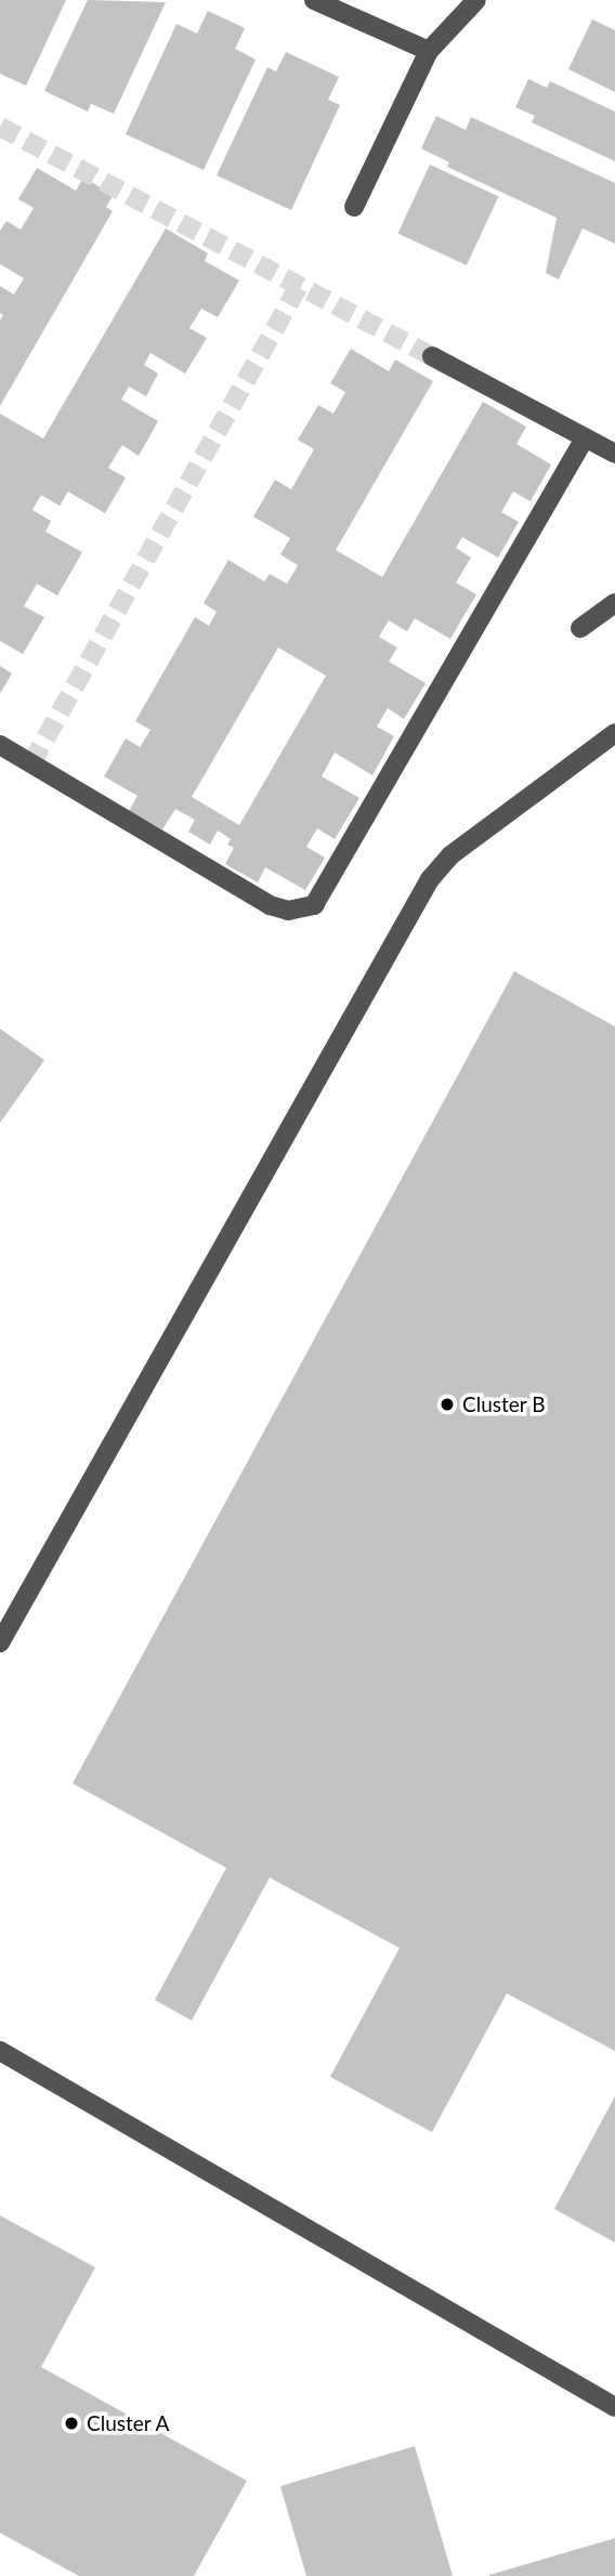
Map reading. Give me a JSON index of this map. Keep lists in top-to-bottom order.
{
  "places": ["Cluster B", "Cluster A"]
}
